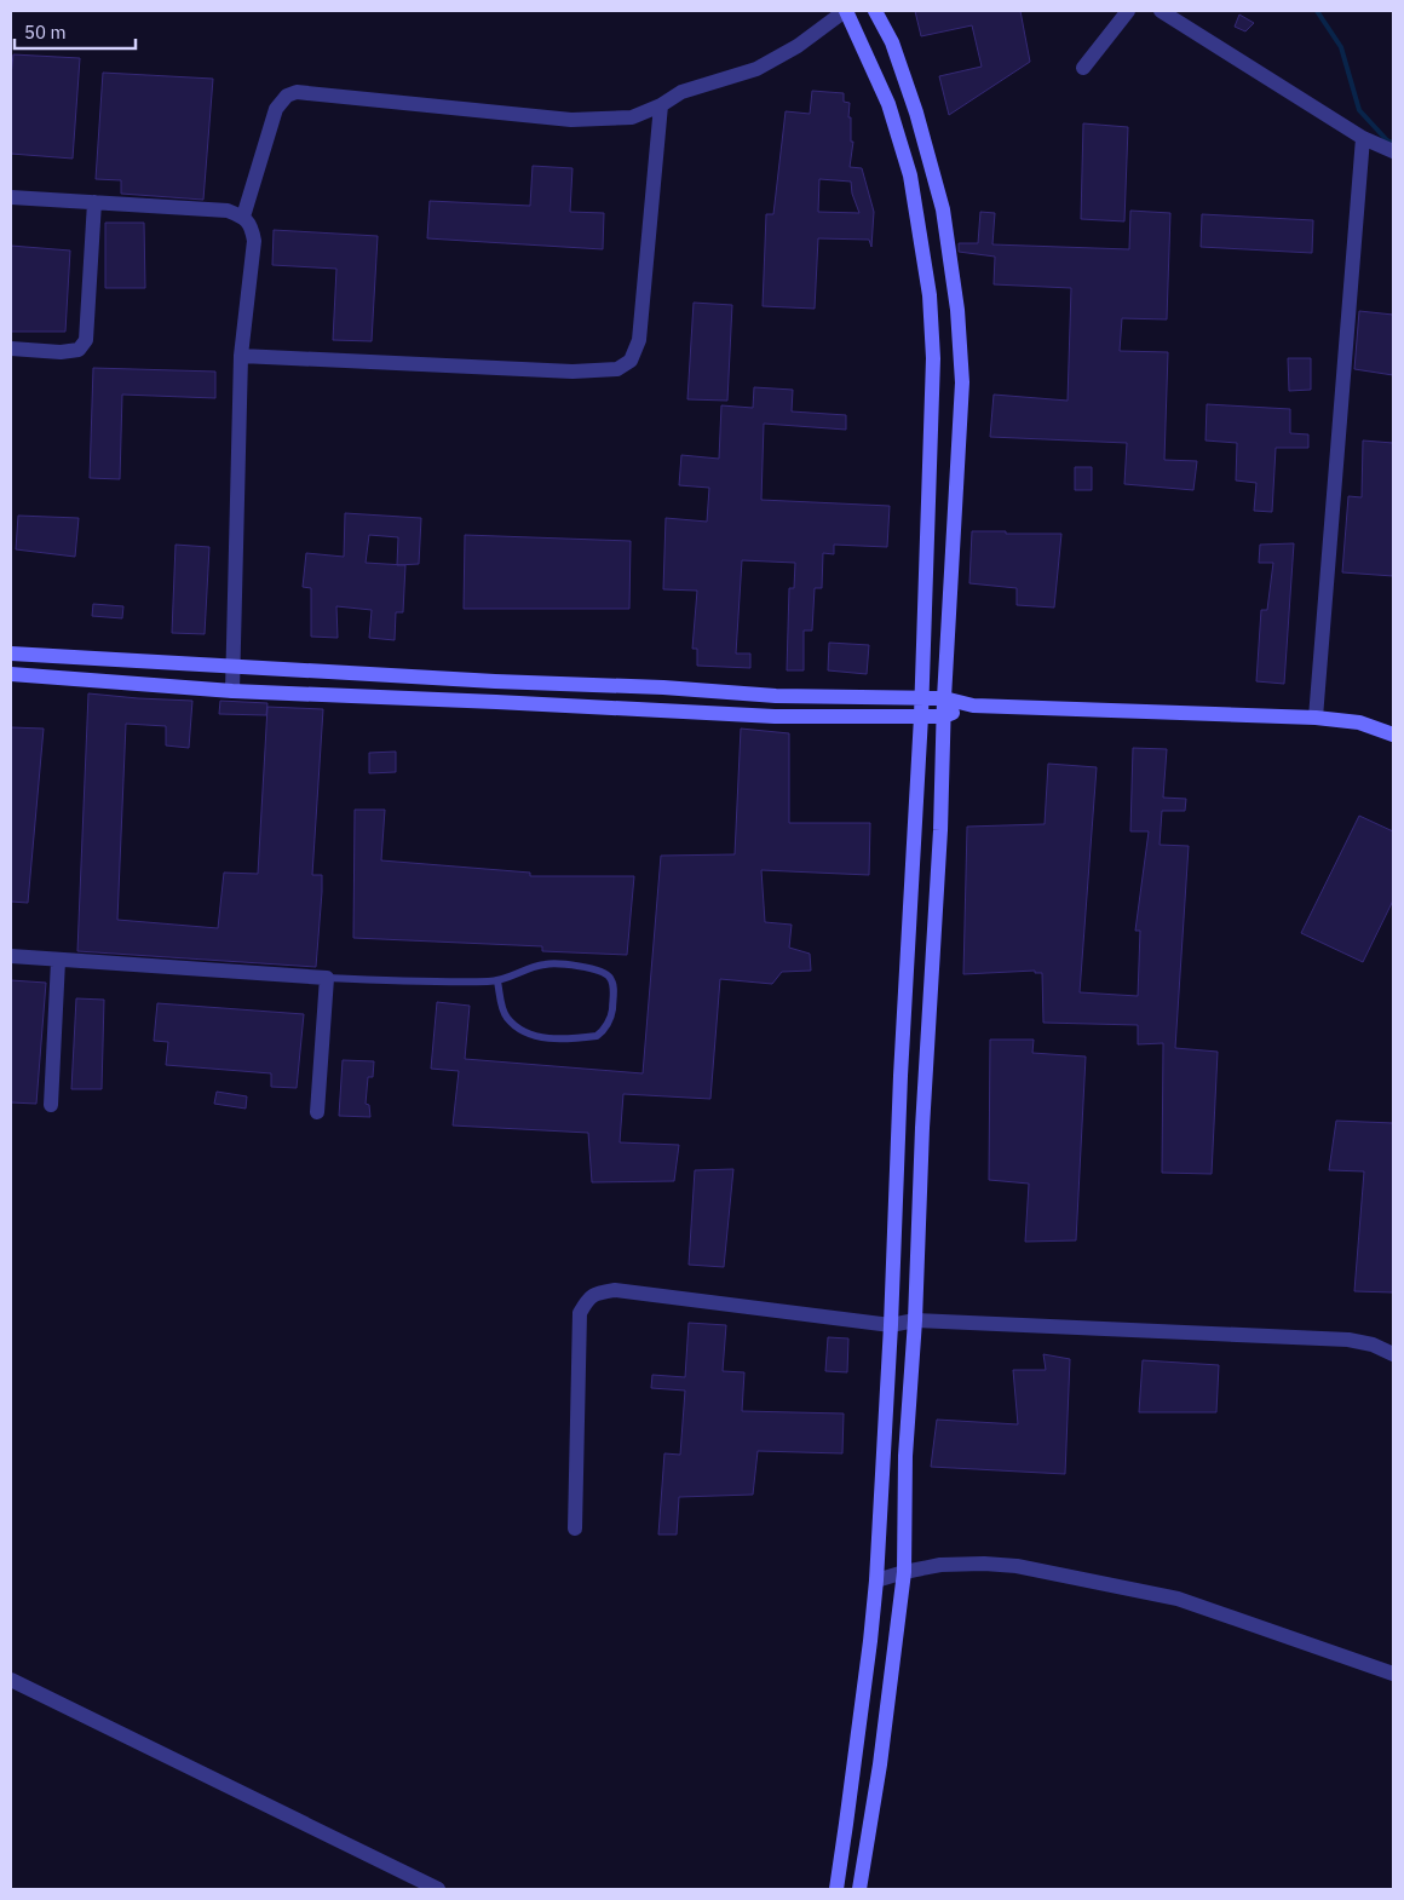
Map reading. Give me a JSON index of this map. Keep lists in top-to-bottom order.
{
  "scale_bar": "50 m"
}
